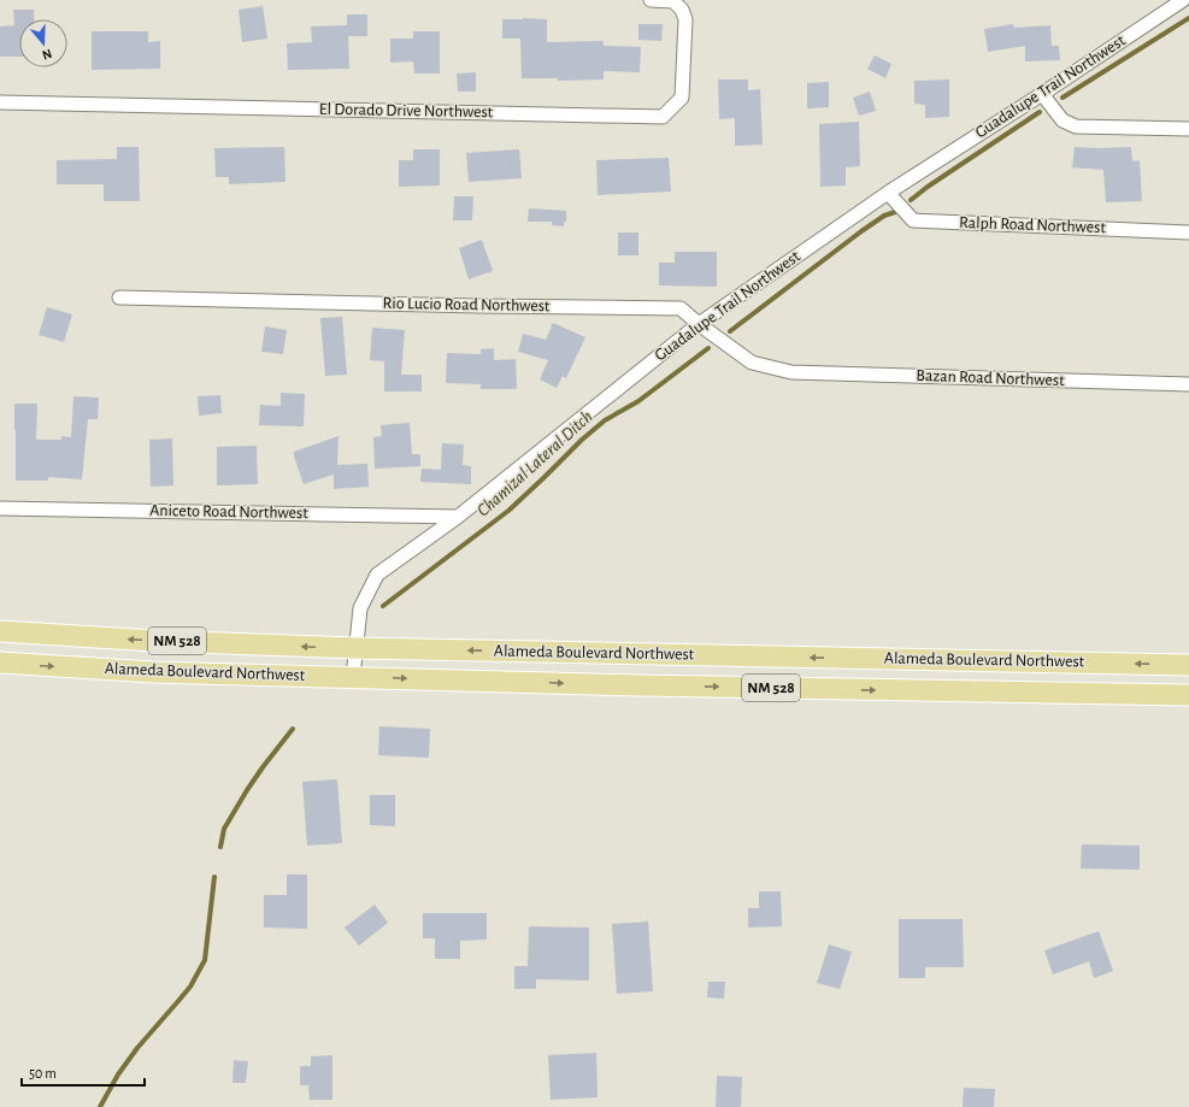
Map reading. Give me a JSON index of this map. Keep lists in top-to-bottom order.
{
  "streets": {
    "main road": ["NM 528", "Alameda Boulevard Northwest"],
    "street": [
      "Guadalupe Trail Northwest",
      "El Dorado Drive Northwest",
      "Ralph Road Northwest",
      "Rio Lucio Road Northwest",
      "Bazan Road Northwest",
      "Aniceto Road Northwest"
    ]
  },
  "crossings": [
    ["Guadalupe Trail Northwest", "Ralph Road Northwest"],
    ["Guadalupe Trail Northwest", "Rio Lucio Road Northwest"],
    ["Guadalupe Trail Northwest", "Aniceto Road Northwest"],
    ["Guadalupe Trail Northwest", "Alameda Boulevard Northwest"],
    ["Rio Lucio Road Northwest", "Bazan Road Northwest"]
  ],
  "water": ["Chamizal Lateral Ditch"],
  "scale_bar": "50 m",
  "north": "bottom"
}
